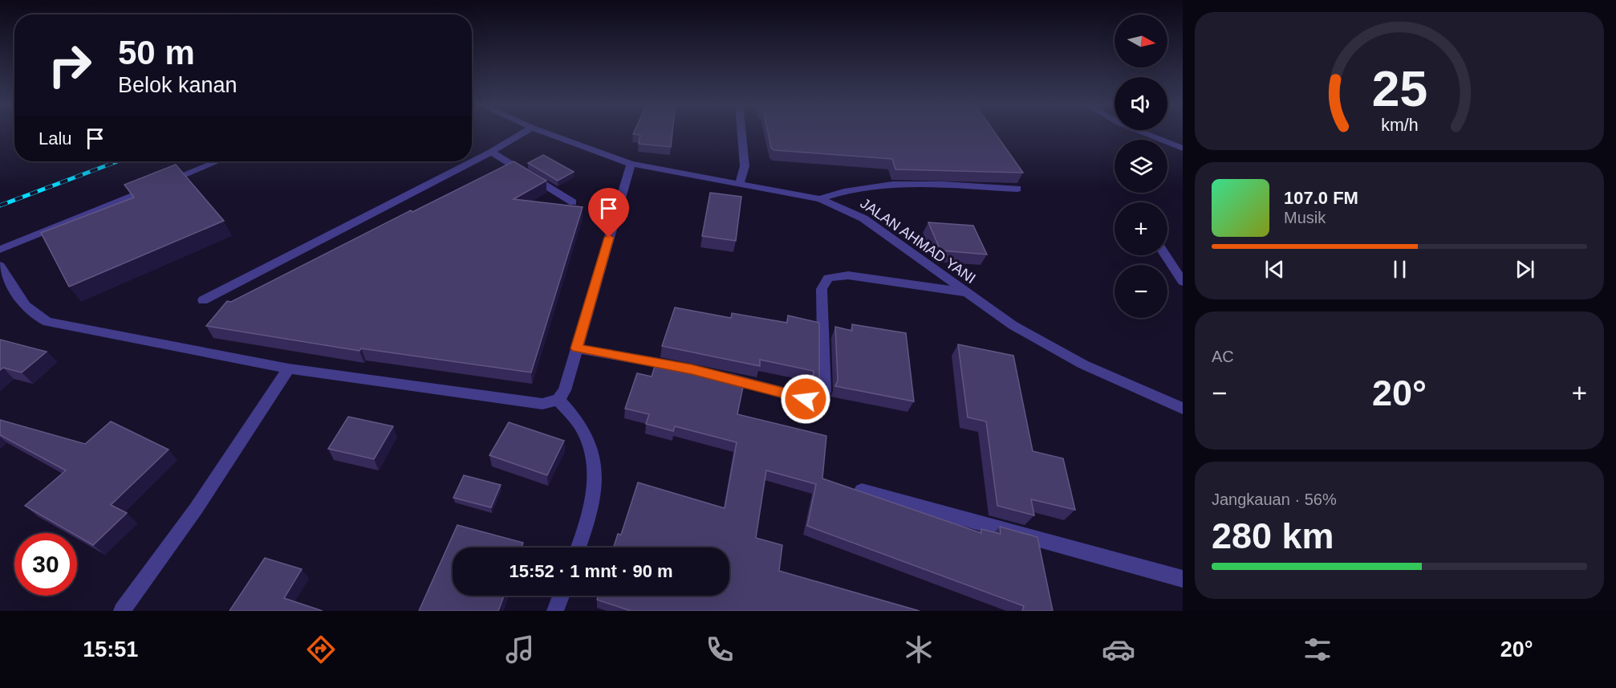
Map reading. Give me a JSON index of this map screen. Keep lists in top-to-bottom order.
{
  "streets": {
    "street": ["JALAN AHMAD YANI"]
  },
  "north": "right",
  "page": {
    "map_buttons": ["+", "−"],
    "turn": ["50 m", "Belok kanan"],
    "then": "Lalu",
    "song": ["107.0 FM", "Musik"],
    "tile": [
      "AC",
      ["Jangkauan · 56%", "280 km"]
    ],
    "heat": ["−", "20°", "+"],
    "limit": "30",
    "trip": "15:52 · 1 mnt · 90 m",
    "tabs": ["15:51", "20°"],
    "gauge": ["25", "km/h"]
  }
}
